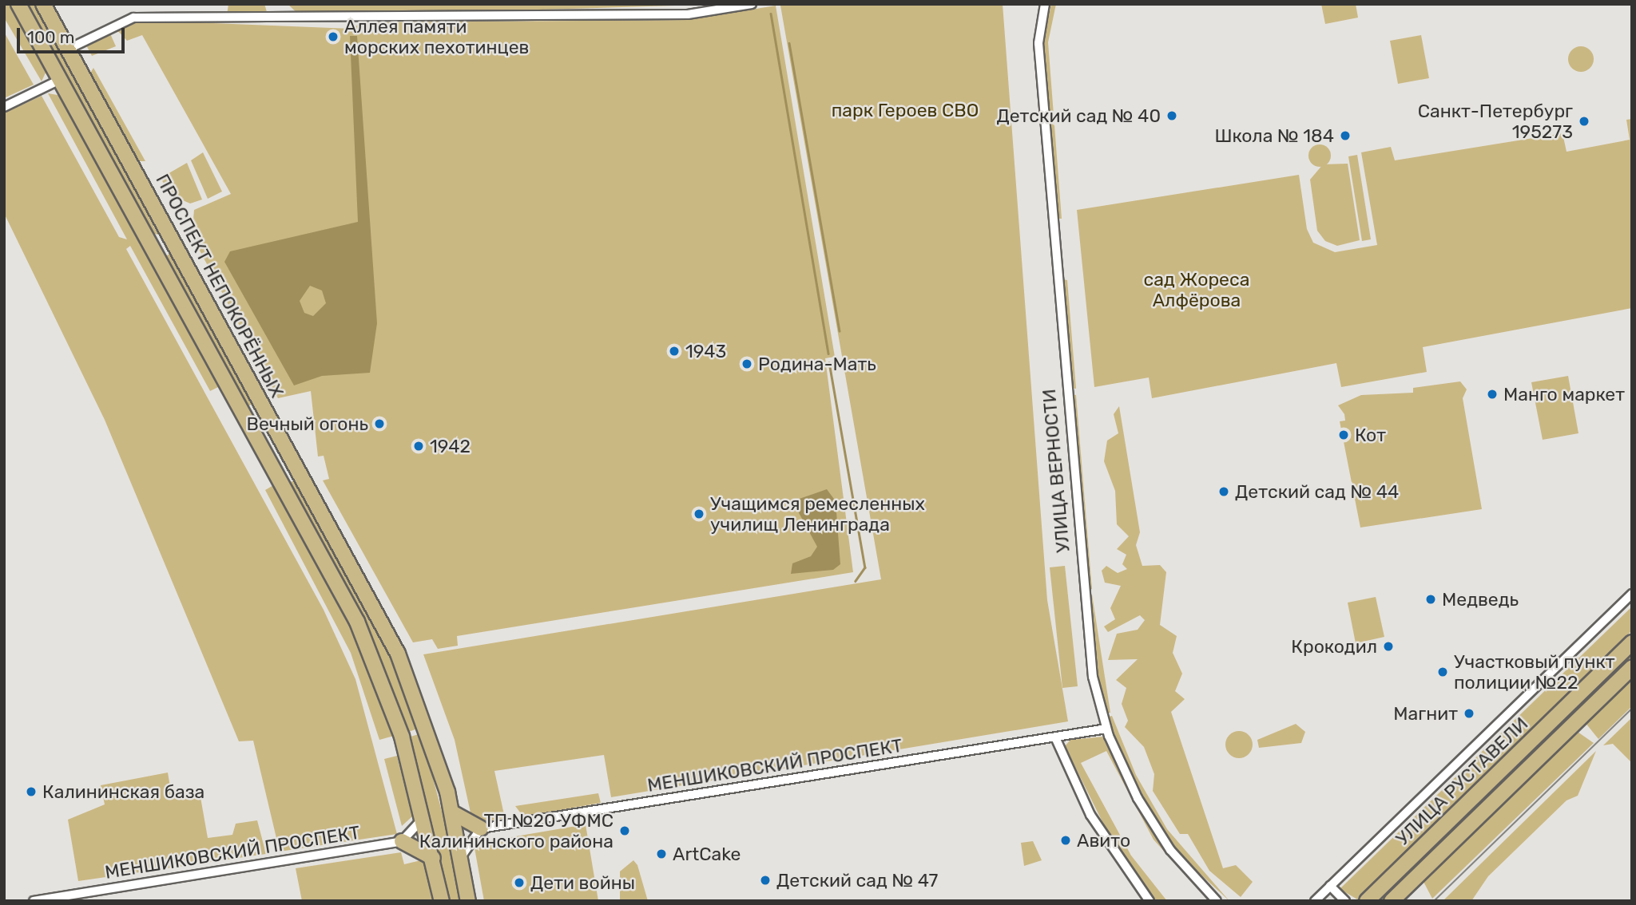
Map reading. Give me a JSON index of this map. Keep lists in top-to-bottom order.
{
  "streets": {
    "main road": ["ПРОСПЕКТ НЕПОКОРЁННЫХ", "УЛИЦА РУСТАВЕЛИ"],
    "street": ["УЛИЦА ВЕРНОСТИ", "МЕНШИКОВСКИЙ ПРОСПЕКТ"]
  },
  "crossings": [
    ["УЛИЦА ВЕРНОСТИ", "МЕНШИКОВСКИЙ ПРОСПЕКТ"]
  ],
  "parks": ["парк Героев СВО", "сад Жореса Алфёрова"],
  "places": [
    "Аллея памяти морских пехотинцев",
    "Детский сад № 40",
    "Санкт-Петербург 195273",
    "Школа № 184",
    "1943",
    "Родина-Мать",
    "Манго маркет",
    "Вечный огонь",
    "Кот",
    "1942",
    "Детский сад № 44",
    "Учащимся ремесленных училищ Ленинграда",
    "Медведь",
    "Крокодил",
    "Участковый пункт полиции №22",
    "Магнит",
    "Калининская база",
    "ТП №20 УФМС Калининского района",
    "Авито",
    "ArtCake",
    "Детский сад № 47",
    "Дети войны"
  ],
  "scale_bar": "100 m"
}
